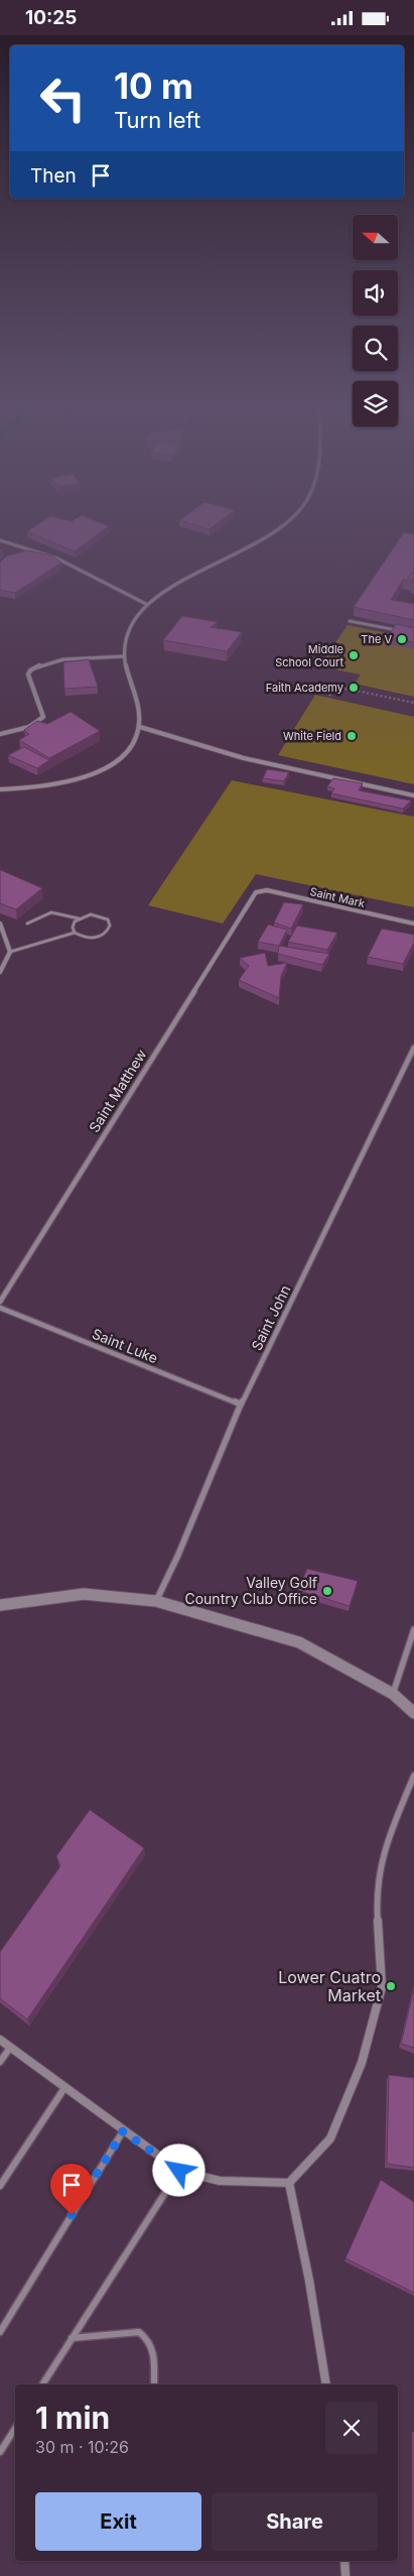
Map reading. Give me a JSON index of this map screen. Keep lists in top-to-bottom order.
{
  "streets": {
    "street": [
      "Saint Mark",
      "Saint Matthew",
      "Saint John",
      "Saint Luke"
    ]
  },
  "crossings": [
    ["Saint Mark", "Saint Matthew"],
    ["Saint John", "Saint Luke"]
  ],
  "places": [
    "The V",
    "Middle School Court",
    "Faith Academy",
    "White Field",
    "Valley Golf Country Club Office",
    "Lower Cuatro Market"
  ],
  "north": "left",
  "page": {
    "status": "10:25",
    "turn": ["10 m", "Turn left"],
    "then": "Then",
    "heading": ["1 min", "30 m · 10:26"],
    "buttons": ["Exit", "Share"]
  }
}
